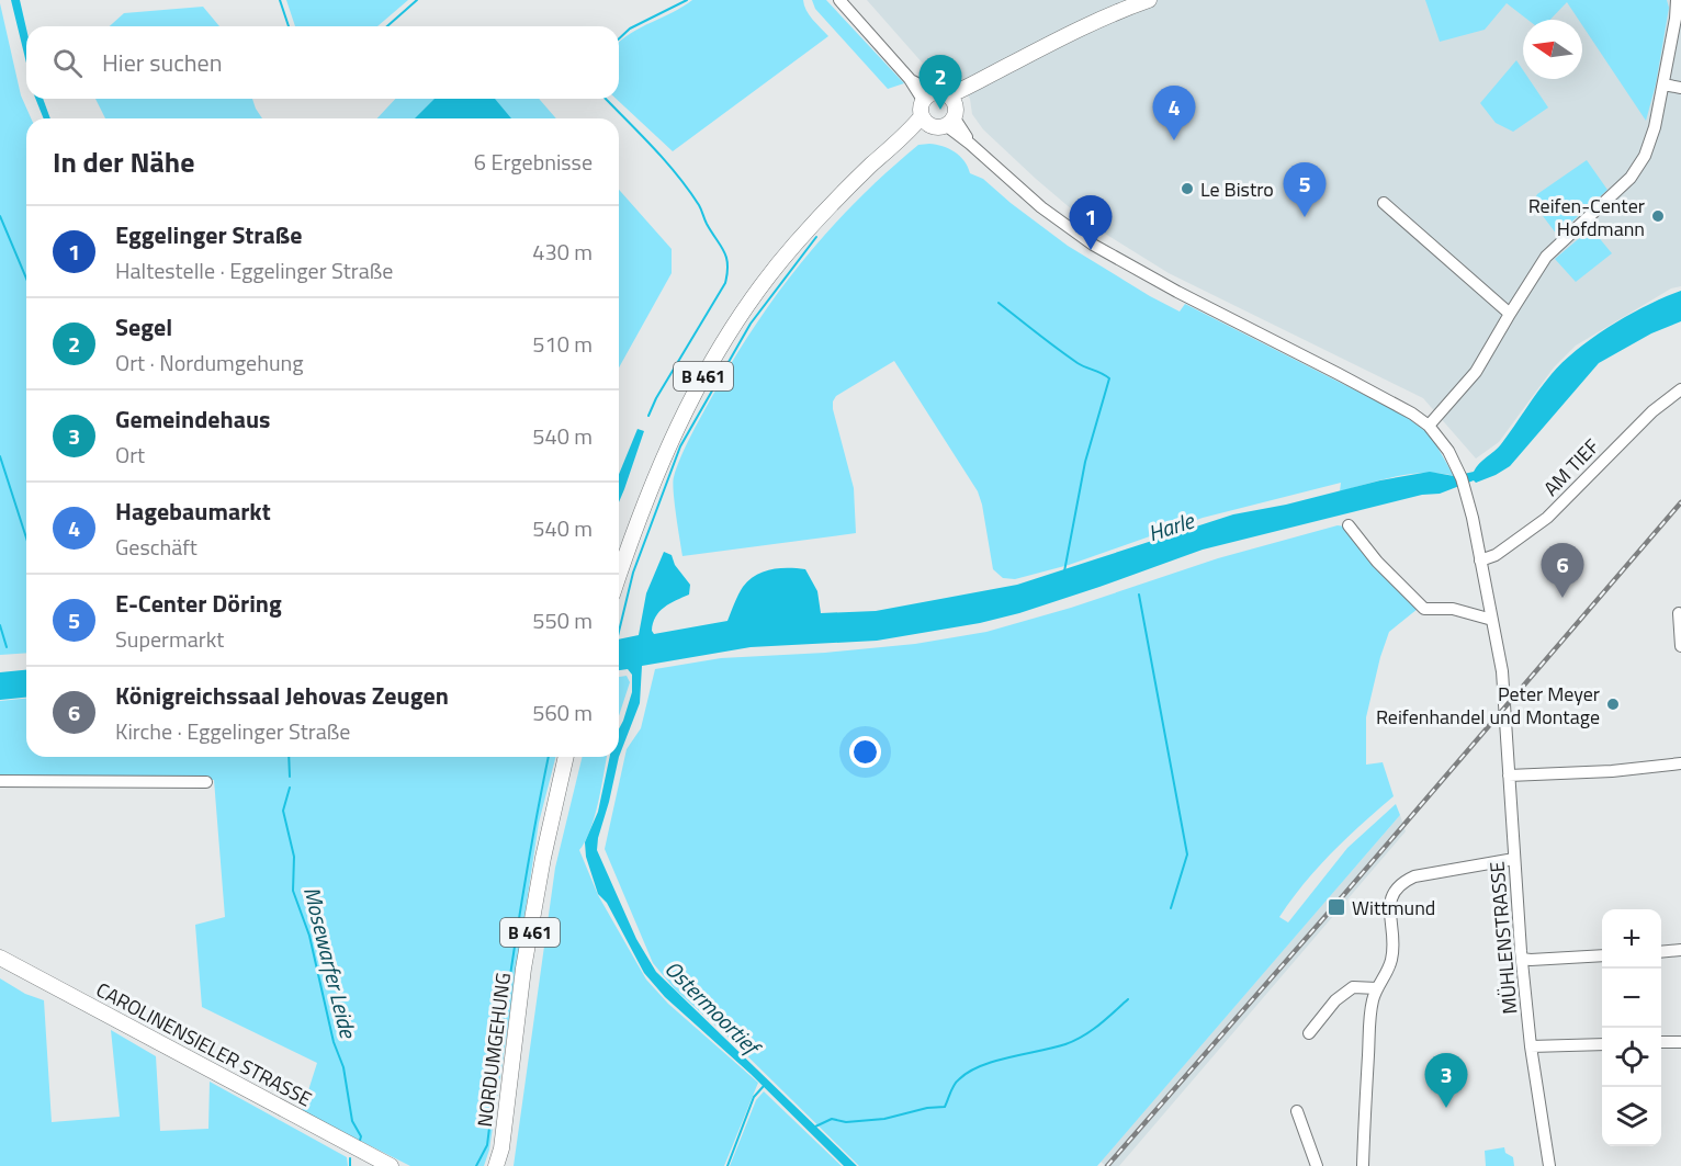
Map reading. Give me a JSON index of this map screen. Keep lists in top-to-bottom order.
{
  "streets": {
    "main road": ["B 461", "CAROLINENSIELER STRASSE", "NORDUMGEHUNG"],
    "street": ["AM TIEF", "MÜHLENSTRASSE"]
  },
  "crossings": [
    ["AM TIEF", "MÜHLENSTRASSE"]
  ],
  "water": ["Harle", "Mosewarfer Leide", "Ostermoortief"],
  "places": {
    "other": ["Le Bistro", "Reifen-Center Hofdmann", "Peter Meyer Reifenhandel und Montage"],
    "transit": ["Wittmund"]
  },
  "north": "left",
  "page": {
    "search": "Hier suchen",
    "pins": [
      "2",
      "4",
      "5",
      "1",
      "6",
      "3"
    ],
    "heading": ["In der Nähe", "6 Ergebnisse"],
    "list": [
      {
        "mark": "1",
        "name": "Eggelinger Straße",
        "note": "Haltestelle · Eggelinger Straße",
        "value": "430 m"
      },
      {
        "mark": "2",
        "name": "Segel",
        "note": "Ort · Nordumgehung",
        "value": "510 m"
      },
      {
        "mark": "3",
        "name": "Gemeindehaus",
        "note": "Ort",
        "value": "540 m"
      },
      {
        "mark": "4",
        "name": "Hagebaumarkt",
        "note": "Geschäft",
        "value": "540 m"
      },
      {
        "mark": "5",
        "name": "E-Center Döring",
        "note": "Supermarkt",
        "value": "550 m"
      },
      {
        "mark": "6",
        "name": "Königreichssaal Jehovas Zeugen",
        "note": "Kirche · Eggelinger Straße",
        "value": "560 m"
      }
    ],
    "map_buttons": ["+", "−"]
  }
}
